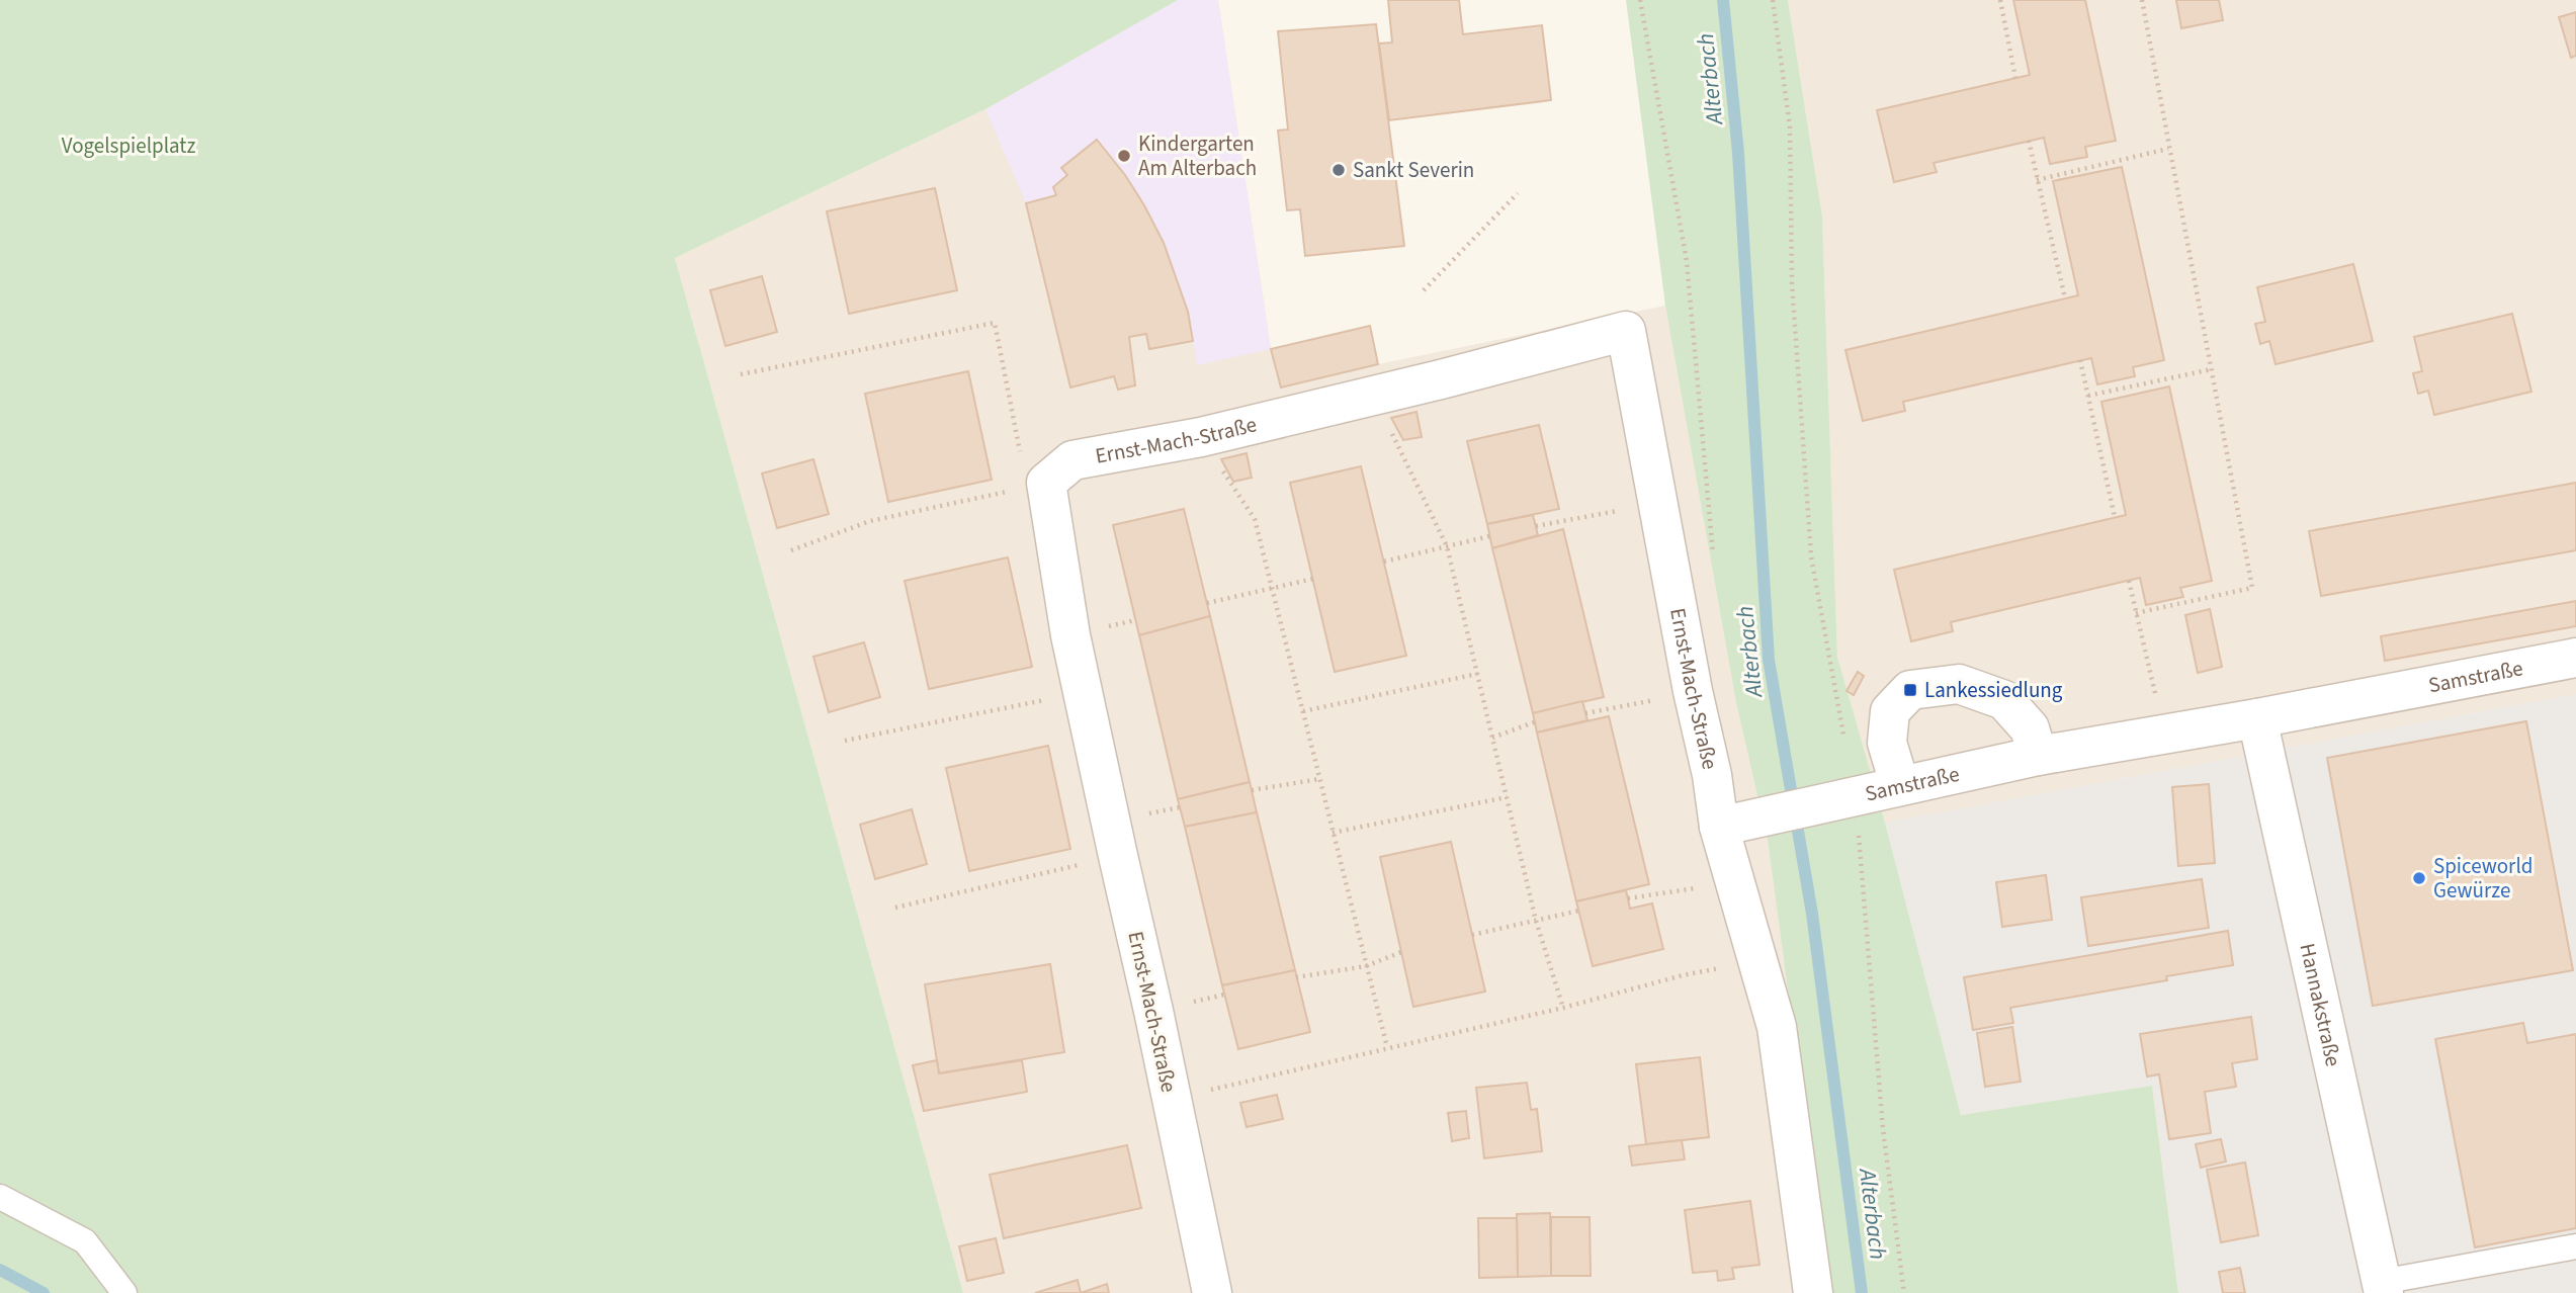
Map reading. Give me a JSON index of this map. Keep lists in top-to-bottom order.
{
  "streets": {
    "street": ["Ernst-Mach-Straße", "Samstraße", "Hannakstraße"]
  },
  "crossings": [
    ["Ernst-Mach-Straße", "Samstraße"],
    ["Samstraße", "Hannakstraße"]
  ],
  "water": ["Alterbach"],
  "parks": ["Vogelspielplatz"],
  "places": {
    "other": ["Kindergarten Am Alterbach", "Sankt Severin", "Spiceworld Gewürze"],
    "transit": ["Lankessiedlung"]
  }
}
